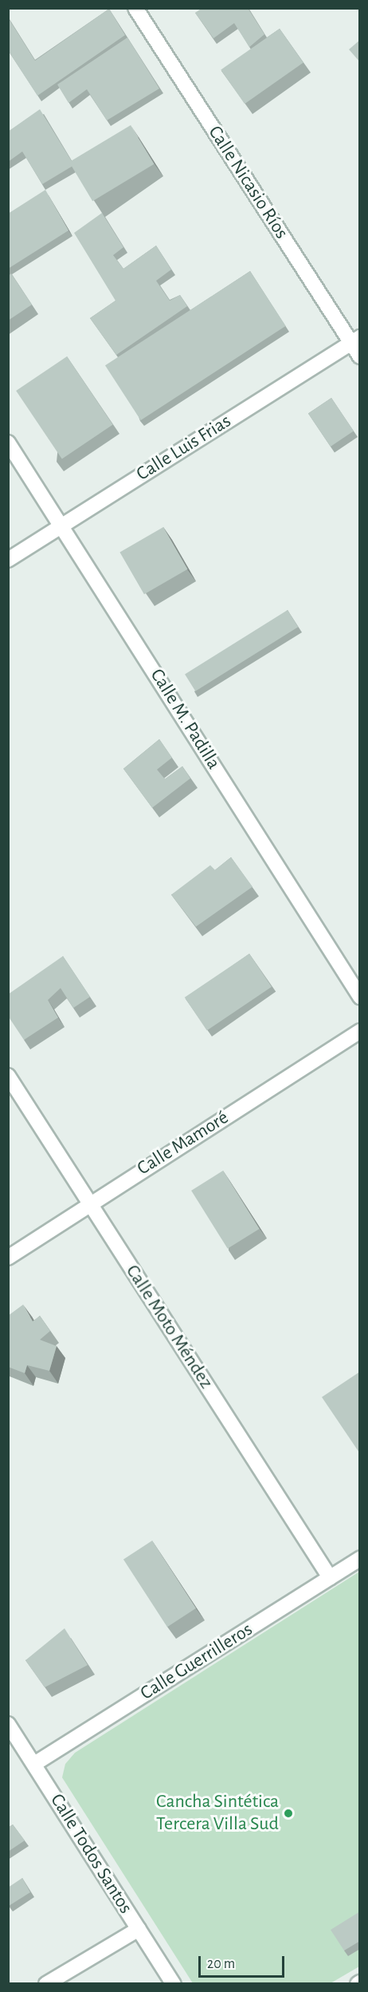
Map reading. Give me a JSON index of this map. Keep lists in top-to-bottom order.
{
  "streets": {
    "street": [
      "Calle Nicasio Ríos",
      "Calle Luis Frias",
      "Calle M. Padilla",
      "Calle Mamoré",
      "Calle Moto Méndez",
      "Calle Guerrilleros",
      "Calle Todos Santos"
    ]
  },
  "crossings": [
    ["Calle Nicasio Ríos", "Calle Luis Frias"],
    ["Calle Luis Frias", "Calle M. Padilla"],
    ["Calle Mamoré", "Calle Moto Méndez"],
    ["Calle Moto Méndez", "Calle Guerrilleros"],
    ["Calle Guerrilleros", "Calle Todos Santos"]
  ],
  "places": ["Cancha Sintética Tercera Villa Sud"],
  "scale_bar": "20 m"
}
